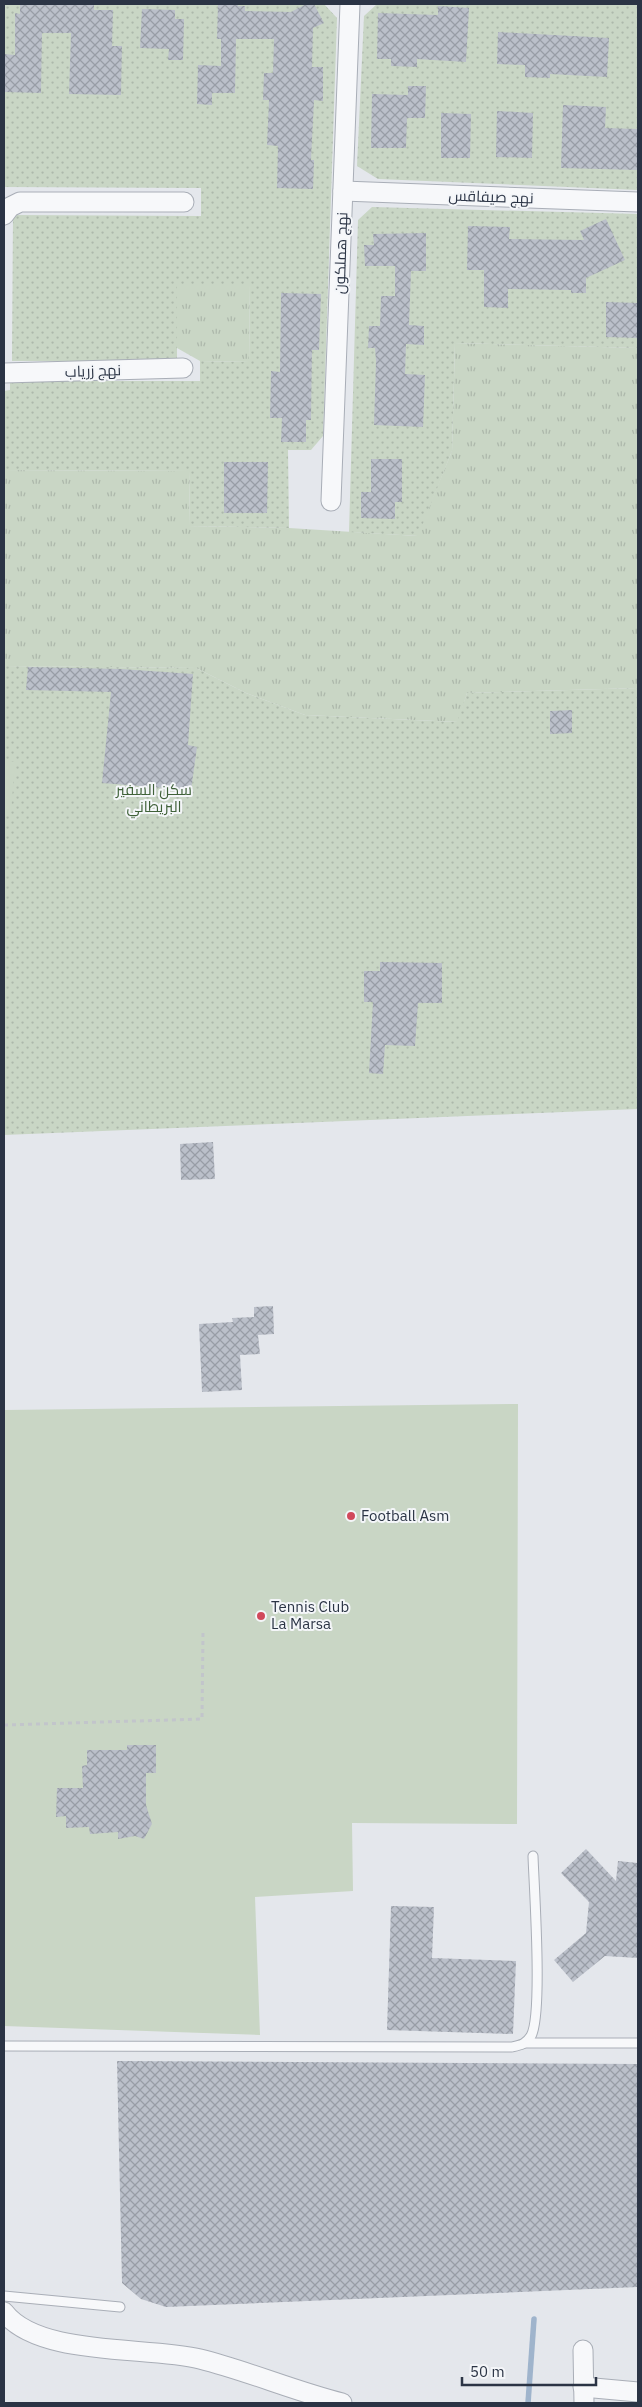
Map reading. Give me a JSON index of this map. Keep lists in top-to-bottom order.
{
  "streets": {
    "street": ["نهج صيفاقس", "نهج هملكون", "نهج زرياب"]
  },
  "crossings": [
    ["نهج صيفاقس", "نهج هملكون"]
  ],
  "parks": ["سكن السفير البريطاني"],
  "places": ["Football Asm", "Tennis Club La Marsa"],
  "scale_bar": "50 m"
}
